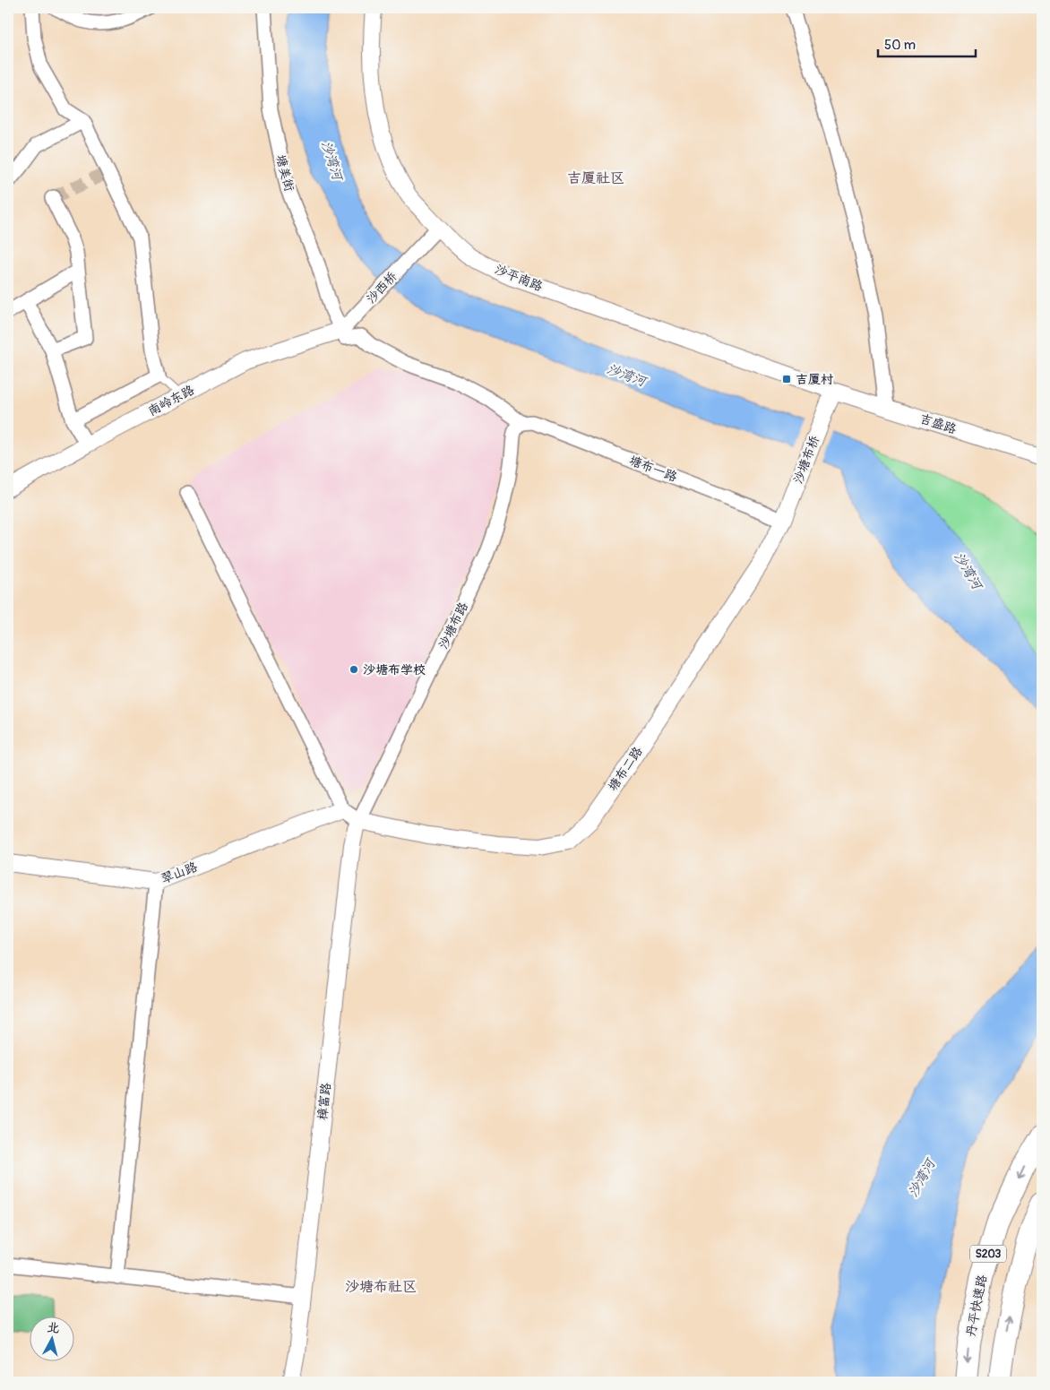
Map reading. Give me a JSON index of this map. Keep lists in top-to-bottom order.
{
  "streets": {
    "highway": ["S203", "丹平快速路"],
    "street": [
      "塘美街",
      "沙平南路",
      "沙西桥",
      "南岭东路",
      "吉盛路",
      "沙塘布桥",
      "塘布一路",
      "沙塘布路",
      "塘布二路",
      "翠山路",
      "樟富路"
    ]
  },
  "crossings": [
    ["塘美街", "沙西桥"],
    ["塘美街", "南岭东路"],
    ["沙平南路", "沙西桥"],
    ["沙平南路", "吉盛路"],
    ["沙平南路", "沙塘布桥"],
    ["沙西桥", "南岭东路"],
    ["吉盛路", "沙塘布桥"],
    ["沙塘布桥", "塘布一路"],
    ["沙塘布桥", "塘布二路"],
    ["塘布一路", "沙塘布路"],
    ["塘布一路", "塘布二路"],
    ["沙塘布路", "塘布二路"],
    ["沙塘布路", "樟富路"],
    ["塘布二路", "樟富路"]
  ],
  "districts": ["吉厦社区", "沙塘布社区"],
  "water": ["沙湾河"],
  "places": {
    "transit": ["吉厦村"],
    "other": ["沙塘布学校"]
  },
  "scale_bar": "50 m",
  "north": "top"
}
